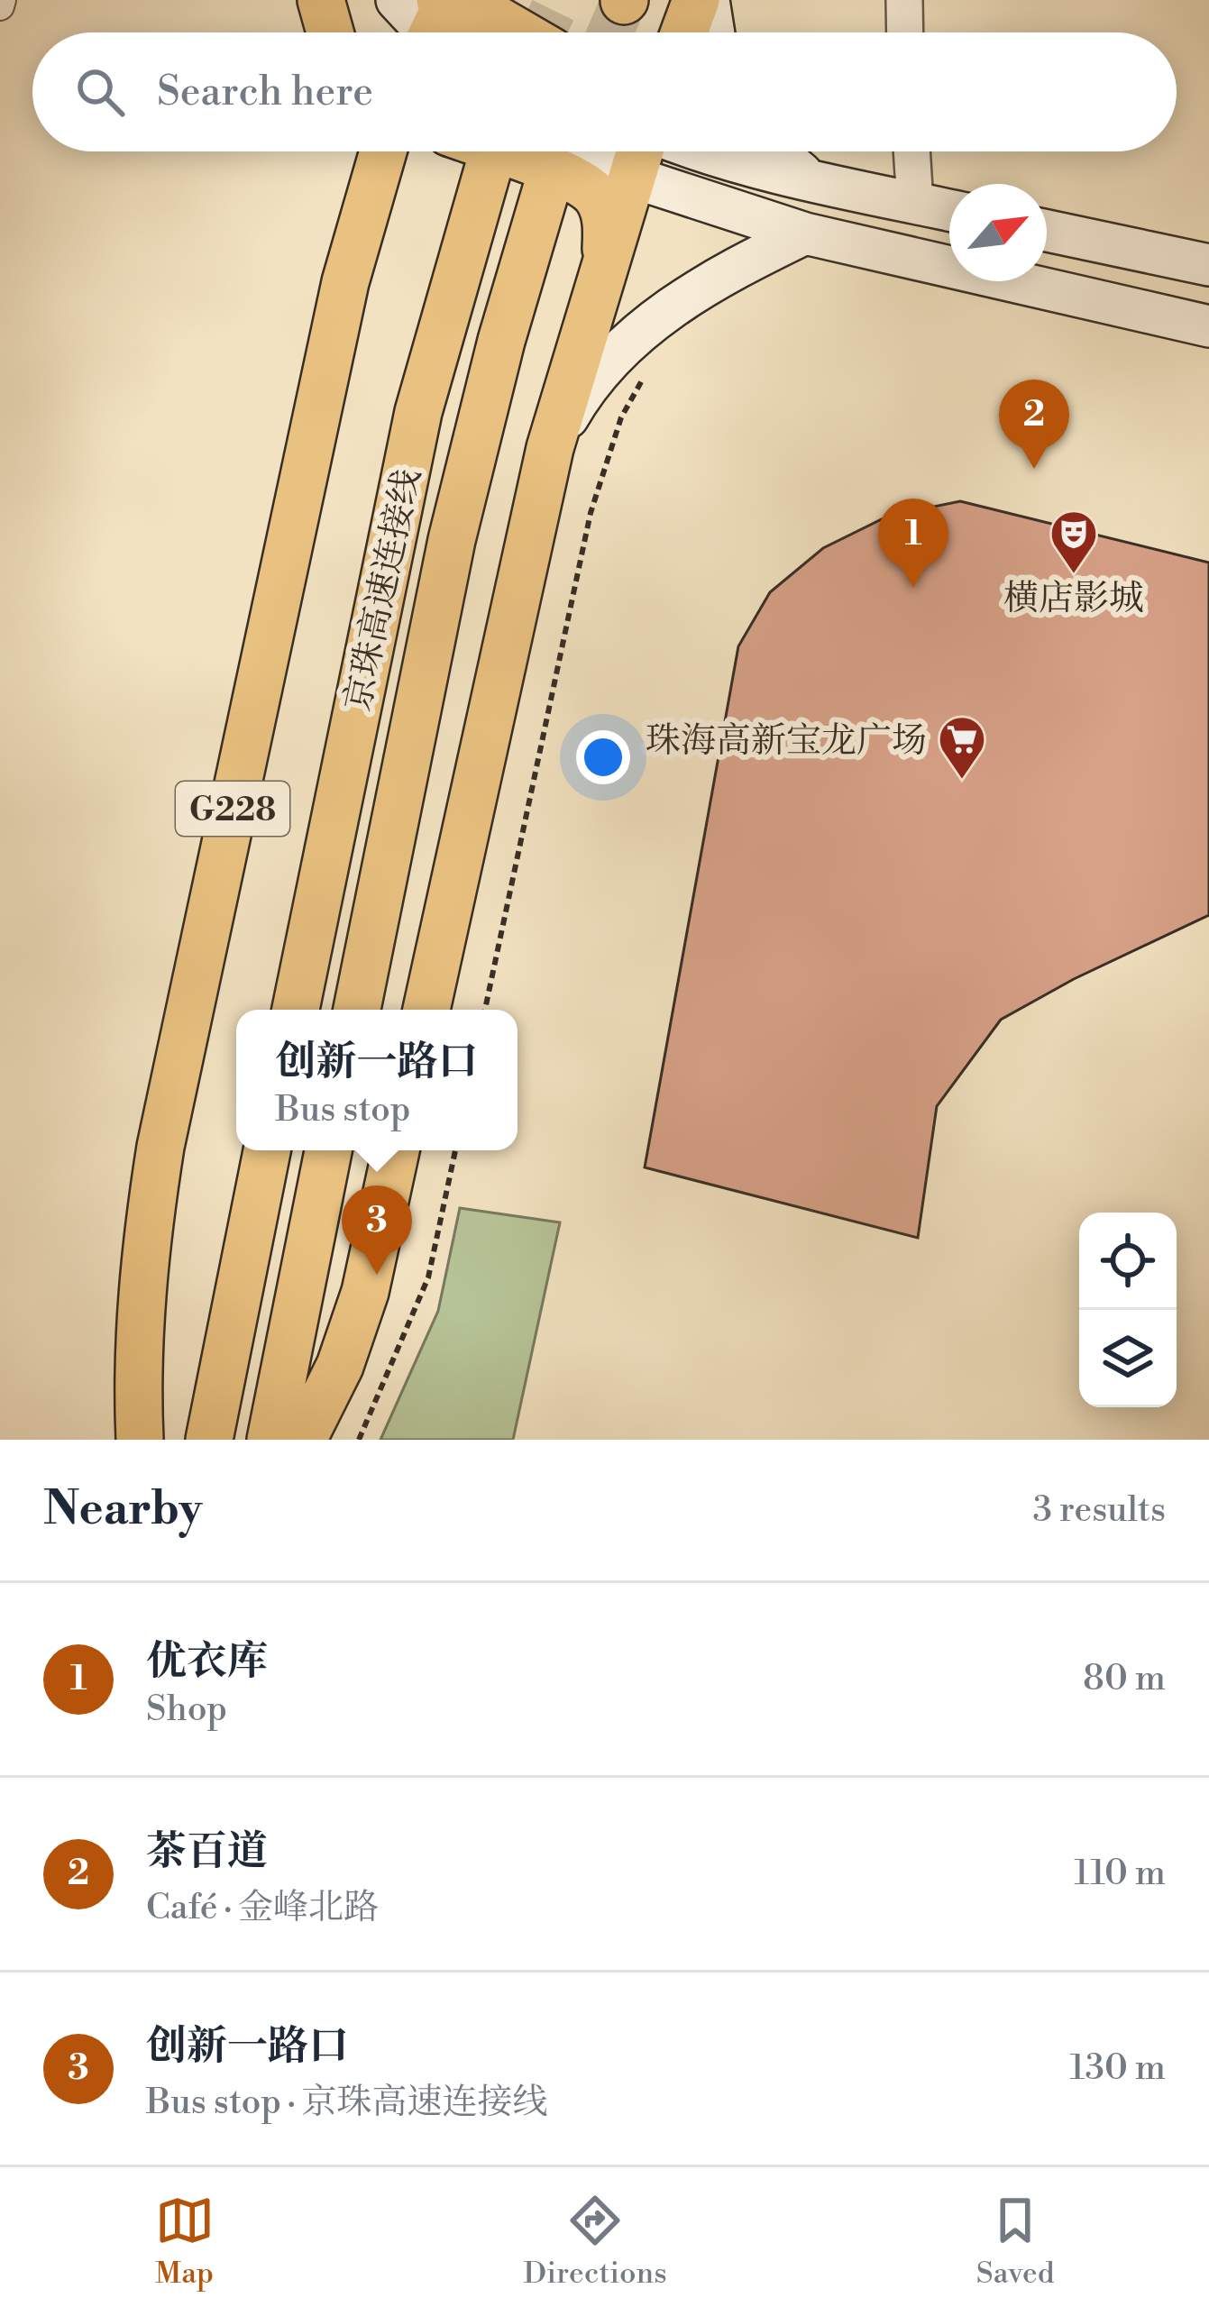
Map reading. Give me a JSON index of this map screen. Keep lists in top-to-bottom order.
{
  "streets": {
    "highway": ["京珠高速连接线", "G228"]
  },
  "places": {
    "theatre": ["横店影城"],
    "supermarket": ["珠海高新宝龙广场"]
  },
  "north": "top right",
  "page": {
    "search": "Search here",
    "pins": ["2", "1", "3"],
    "popup": ["创新一路口", "Bus stop"],
    "heading": ["Nearby", "3 results"],
    "list": [
      {
        "mark": "1",
        "name": "优衣库",
        "note": "Shop",
        "value": "80 m"
      },
      {
        "mark": "2",
        "name": "茶百道",
        "note": "Café · 金峰北路",
        "value": "110 m"
      },
      {
        "mark": "3",
        "name": "创新一路口",
        "note": "Bus stop · 京珠高速连接线",
        "value": "130 m"
      }
    ],
    "nav": ["Map", "Directions", "Saved"]
  }
}
